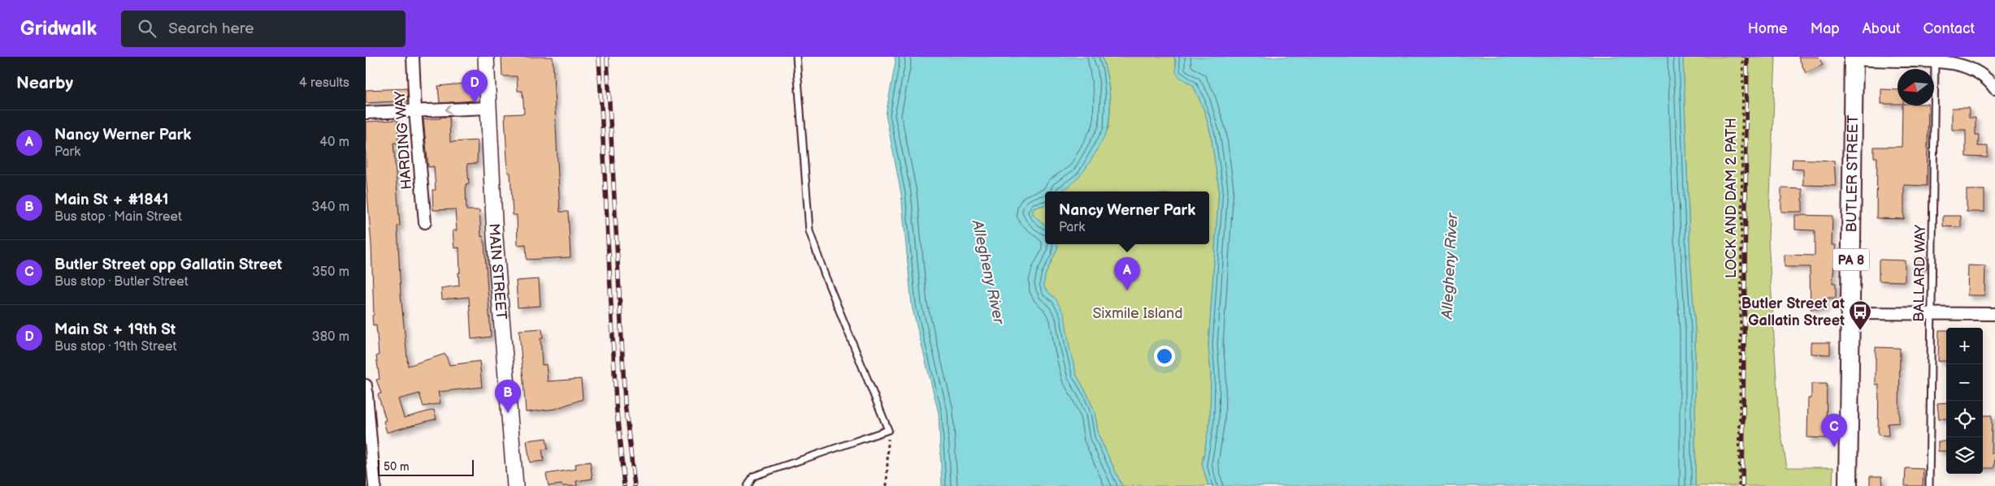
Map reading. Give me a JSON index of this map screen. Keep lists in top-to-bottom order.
{
  "streets": {
    "highway": ["BUTLER STREET", "PA 8"],
    "main road": ["MAIN STREET"],
    "street": ["HARDING WAY"],
    "lane": ["BALLARD WAY"],
    "path": ["LOCK AND DAM 2 PATH"]
  },
  "water": ["Allegheny River"],
  "parks": ["Sixmile Island"],
  "places": {
    "bus stop": ["Butler Street at Gallatin Street"]
  },
  "scale_bar": "50 m",
  "north": "left",
  "page": {
    "header": "Gridwalk",
    "search": "Search here",
    "nav": [
      "Home",
      "Map",
      "About",
      "Contact"
    ],
    "heading": ["Nearby", "4 results"],
    "pins": [
      "D",
      "A",
      "B",
      "C"
    ],
    "list": [
      {
        "mark": "A",
        "name": "Nancy Werner Park",
        "note": "Park",
        "value": "40 m"
      },
      {
        "mark": "B",
        "name": "Main St + #1841",
        "note": "Bus stop · Main Street",
        "value": "340 m"
      },
      {
        "mark": "C",
        "name": "Butler Street opp Gallatin Street",
        "note": "Bus stop · Butler Street",
        "value": "350 m"
      },
      {
        "mark": "D",
        "name": "Main St + 19th St",
        "note": "Bus stop · 19th Street",
        "value": "380 m"
      }
    ],
    "popup": ["Nancy Werner Park", "Park"],
    "map_buttons": ["+", "−"],
    "scale": "50 m"
  }
}
